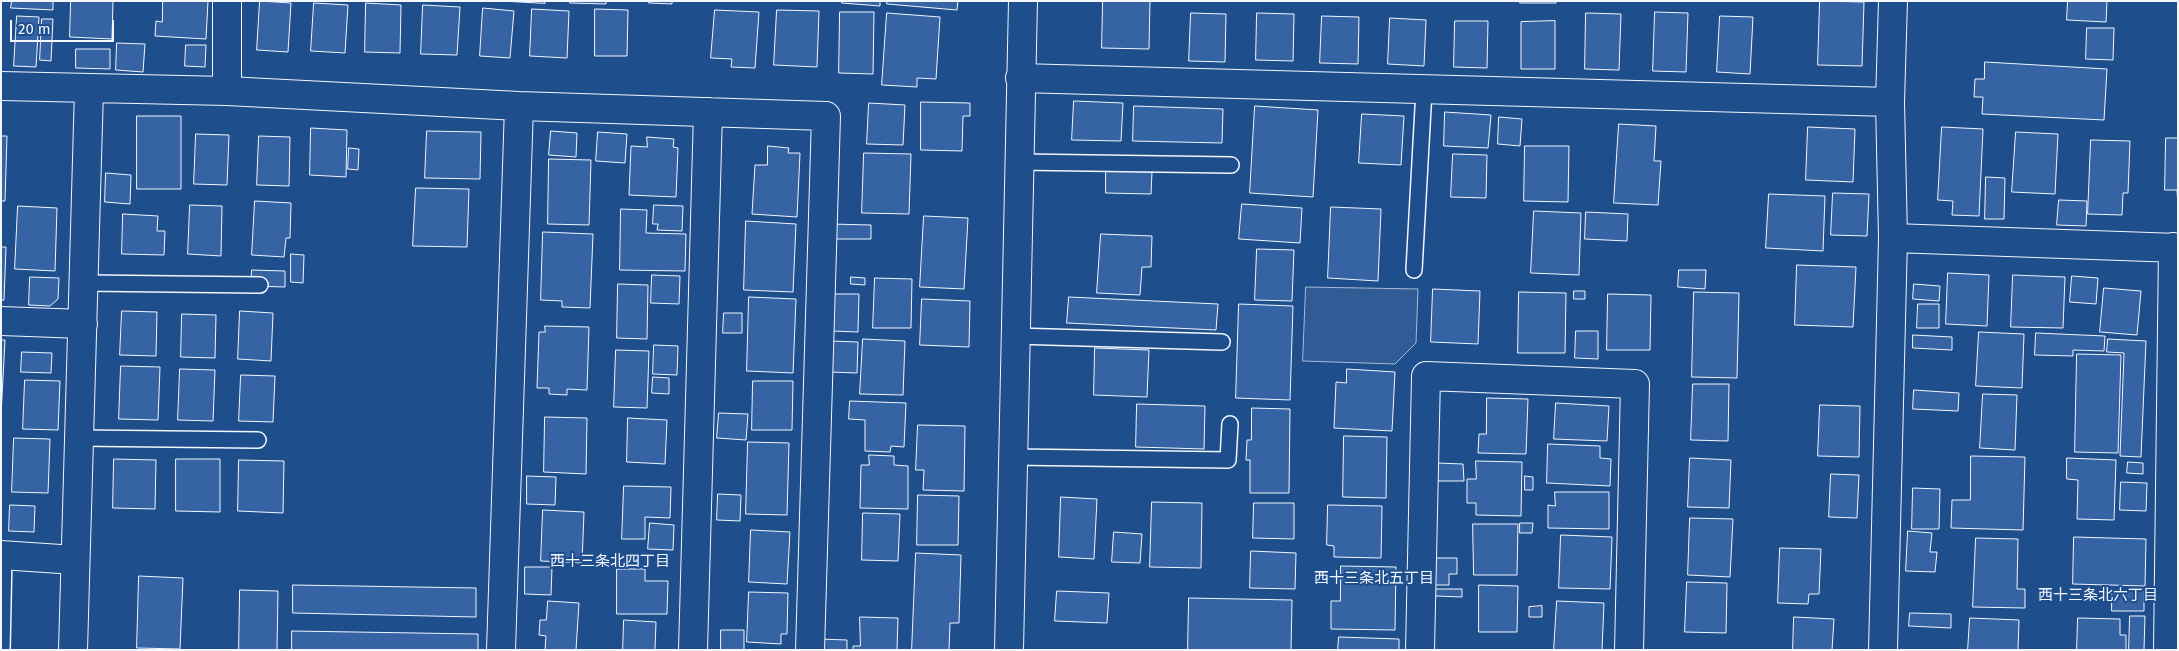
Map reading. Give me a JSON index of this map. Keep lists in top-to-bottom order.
{
  "districts": ["西十三条北四丁目", "西十三条北五丁目", "西十三条北六丁目"],
  "scale_bar": "20 m"
}
